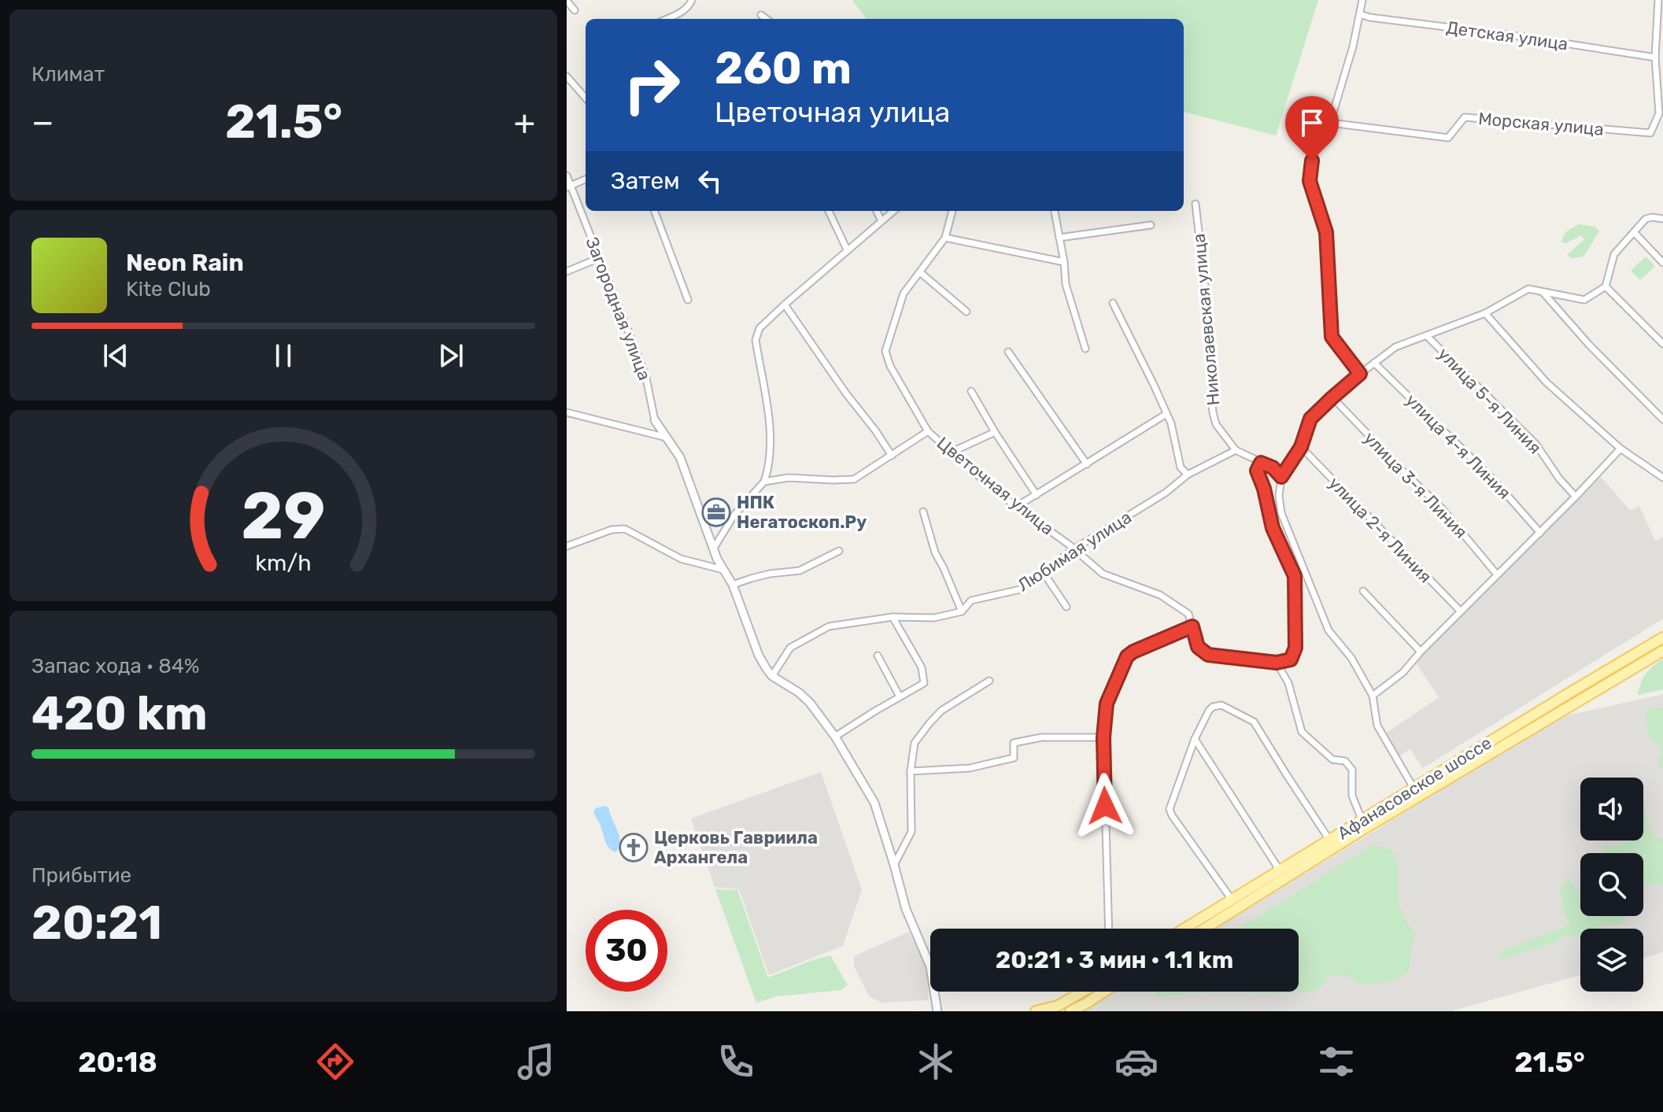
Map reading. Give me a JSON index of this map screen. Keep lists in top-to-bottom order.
{
  "streets": {
    "main road": ["Афанасовское шоссе"],
    "street": [
      "Детская улица",
      "Морская улица",
      "Загородная улица",
      "Николаевская улица",
      "улица 5-я Линия",
      "улица 4-я Линия",
      "улица 3-я Линия",
      "Цветочная улица",
      "улица 2-я Линия",
      "Любимая улица"
    ]
  },
  "crossings": [
    ["Детская улица", "Морская улица"],
    ["Загородная улица", "Любимая улица"],
    ["Николаевская улица", "Любимая улица"],
    ["Цветочная улица", "Любимая улица"]
  ],
  "places": {
    "office": ["НПК Негатоскоп.Ру"],
    "church": ["Церковь Гавриила Архангела"]
  },
  "page": {
    "tile": [
      "Климат",
      ["Запас хода · 84%", "420 km"],
      ["Прибытие", "20:21"]
    ],
    "turn": ["260 m", "Цветочная улица"],
    "heat": ["−", "21.5°", "+"],
    "then": "Затем",
    "song": ["Neon Rain", "Kite Club"],
    "limit": "30",
    "trip": "20:21 · 3 мин · 1.1 km",
    "tabs": ["20:18", "21.5°"],
    "gauge": ["29", "km/h"]
  }
}
